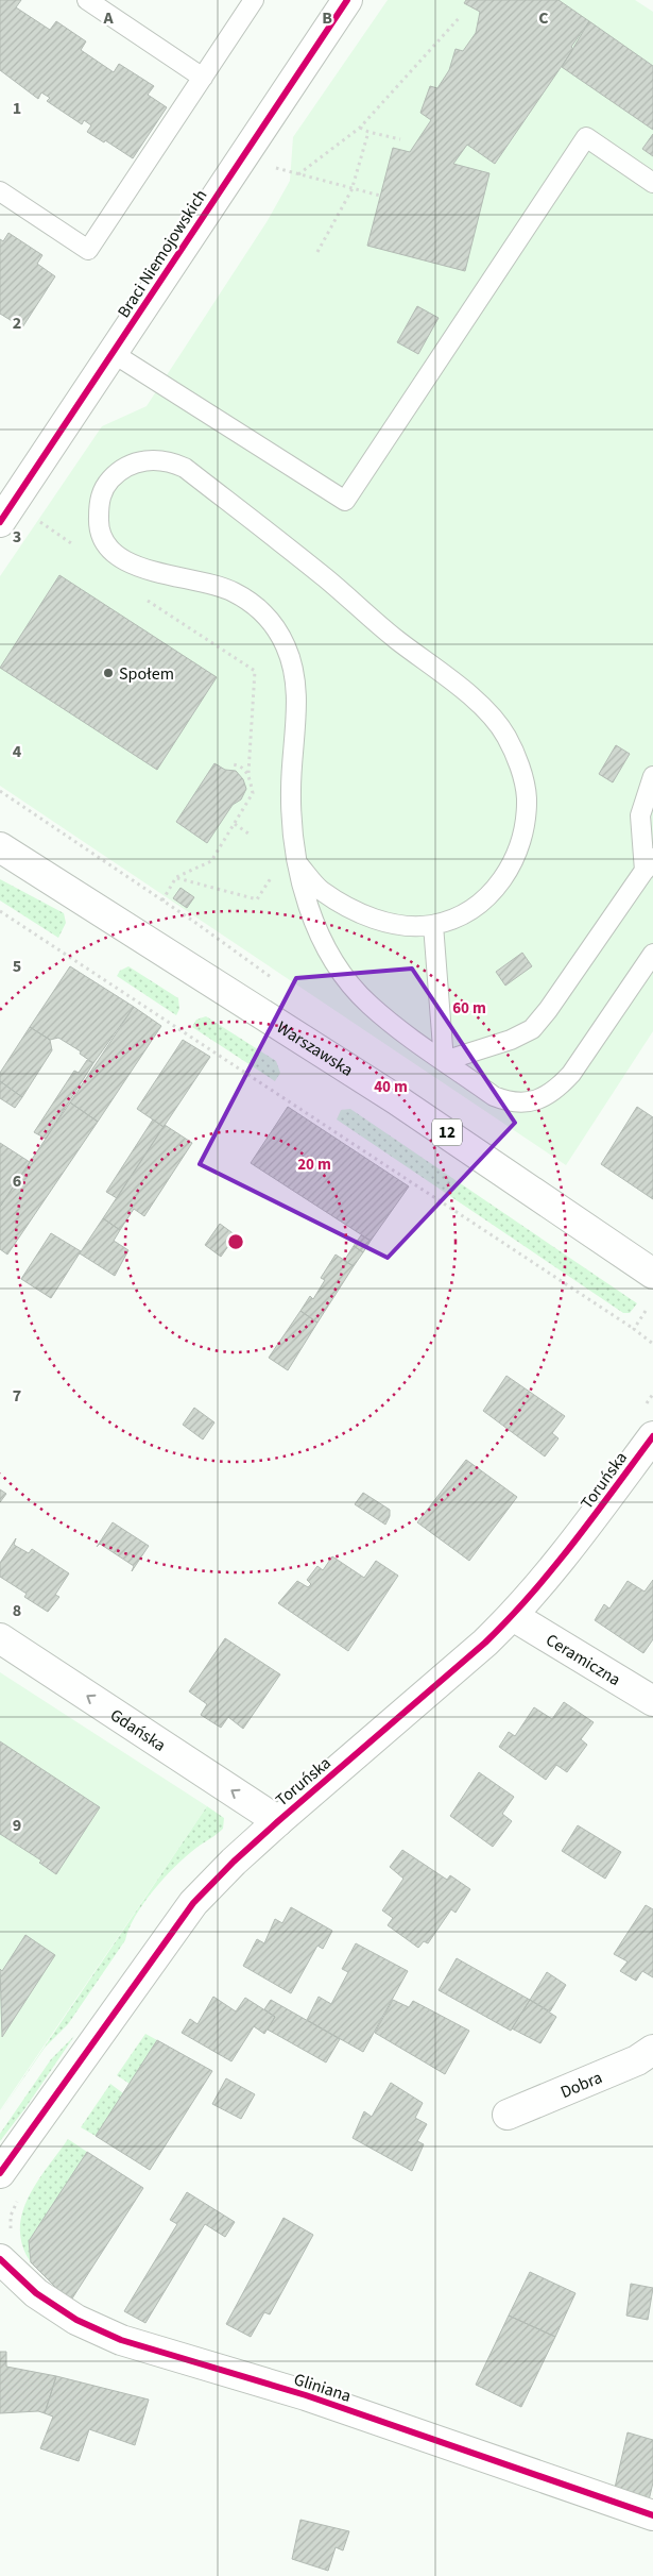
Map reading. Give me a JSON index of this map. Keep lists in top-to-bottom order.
{
  "streets": {
    "street": [
      "Braci Niemojowskich",
      "Warszawska",
      "12",
      "Toruńska",
      "Ceramiczna",
      "Gdańska",
      "Dobra",
      "Gliniana"
    ]
  },
  "crossings": [
    ["Toruńska", "Ceramiczna"],
    ["Toruńska", "Gdańska"]
  ],
  "one_way": ["Gdańska"],
  "places": ["Społem"],
  "grid": {
    "columns": ["A", "B", "C"],
    "rows": [
      "1",
      "2",
      "3",
      "4",
      "5",
      "6",
      "7",
      "8",
      "9"
    ]
  },
  "rings": ["60 m", "40 m", "20 m"]
}
